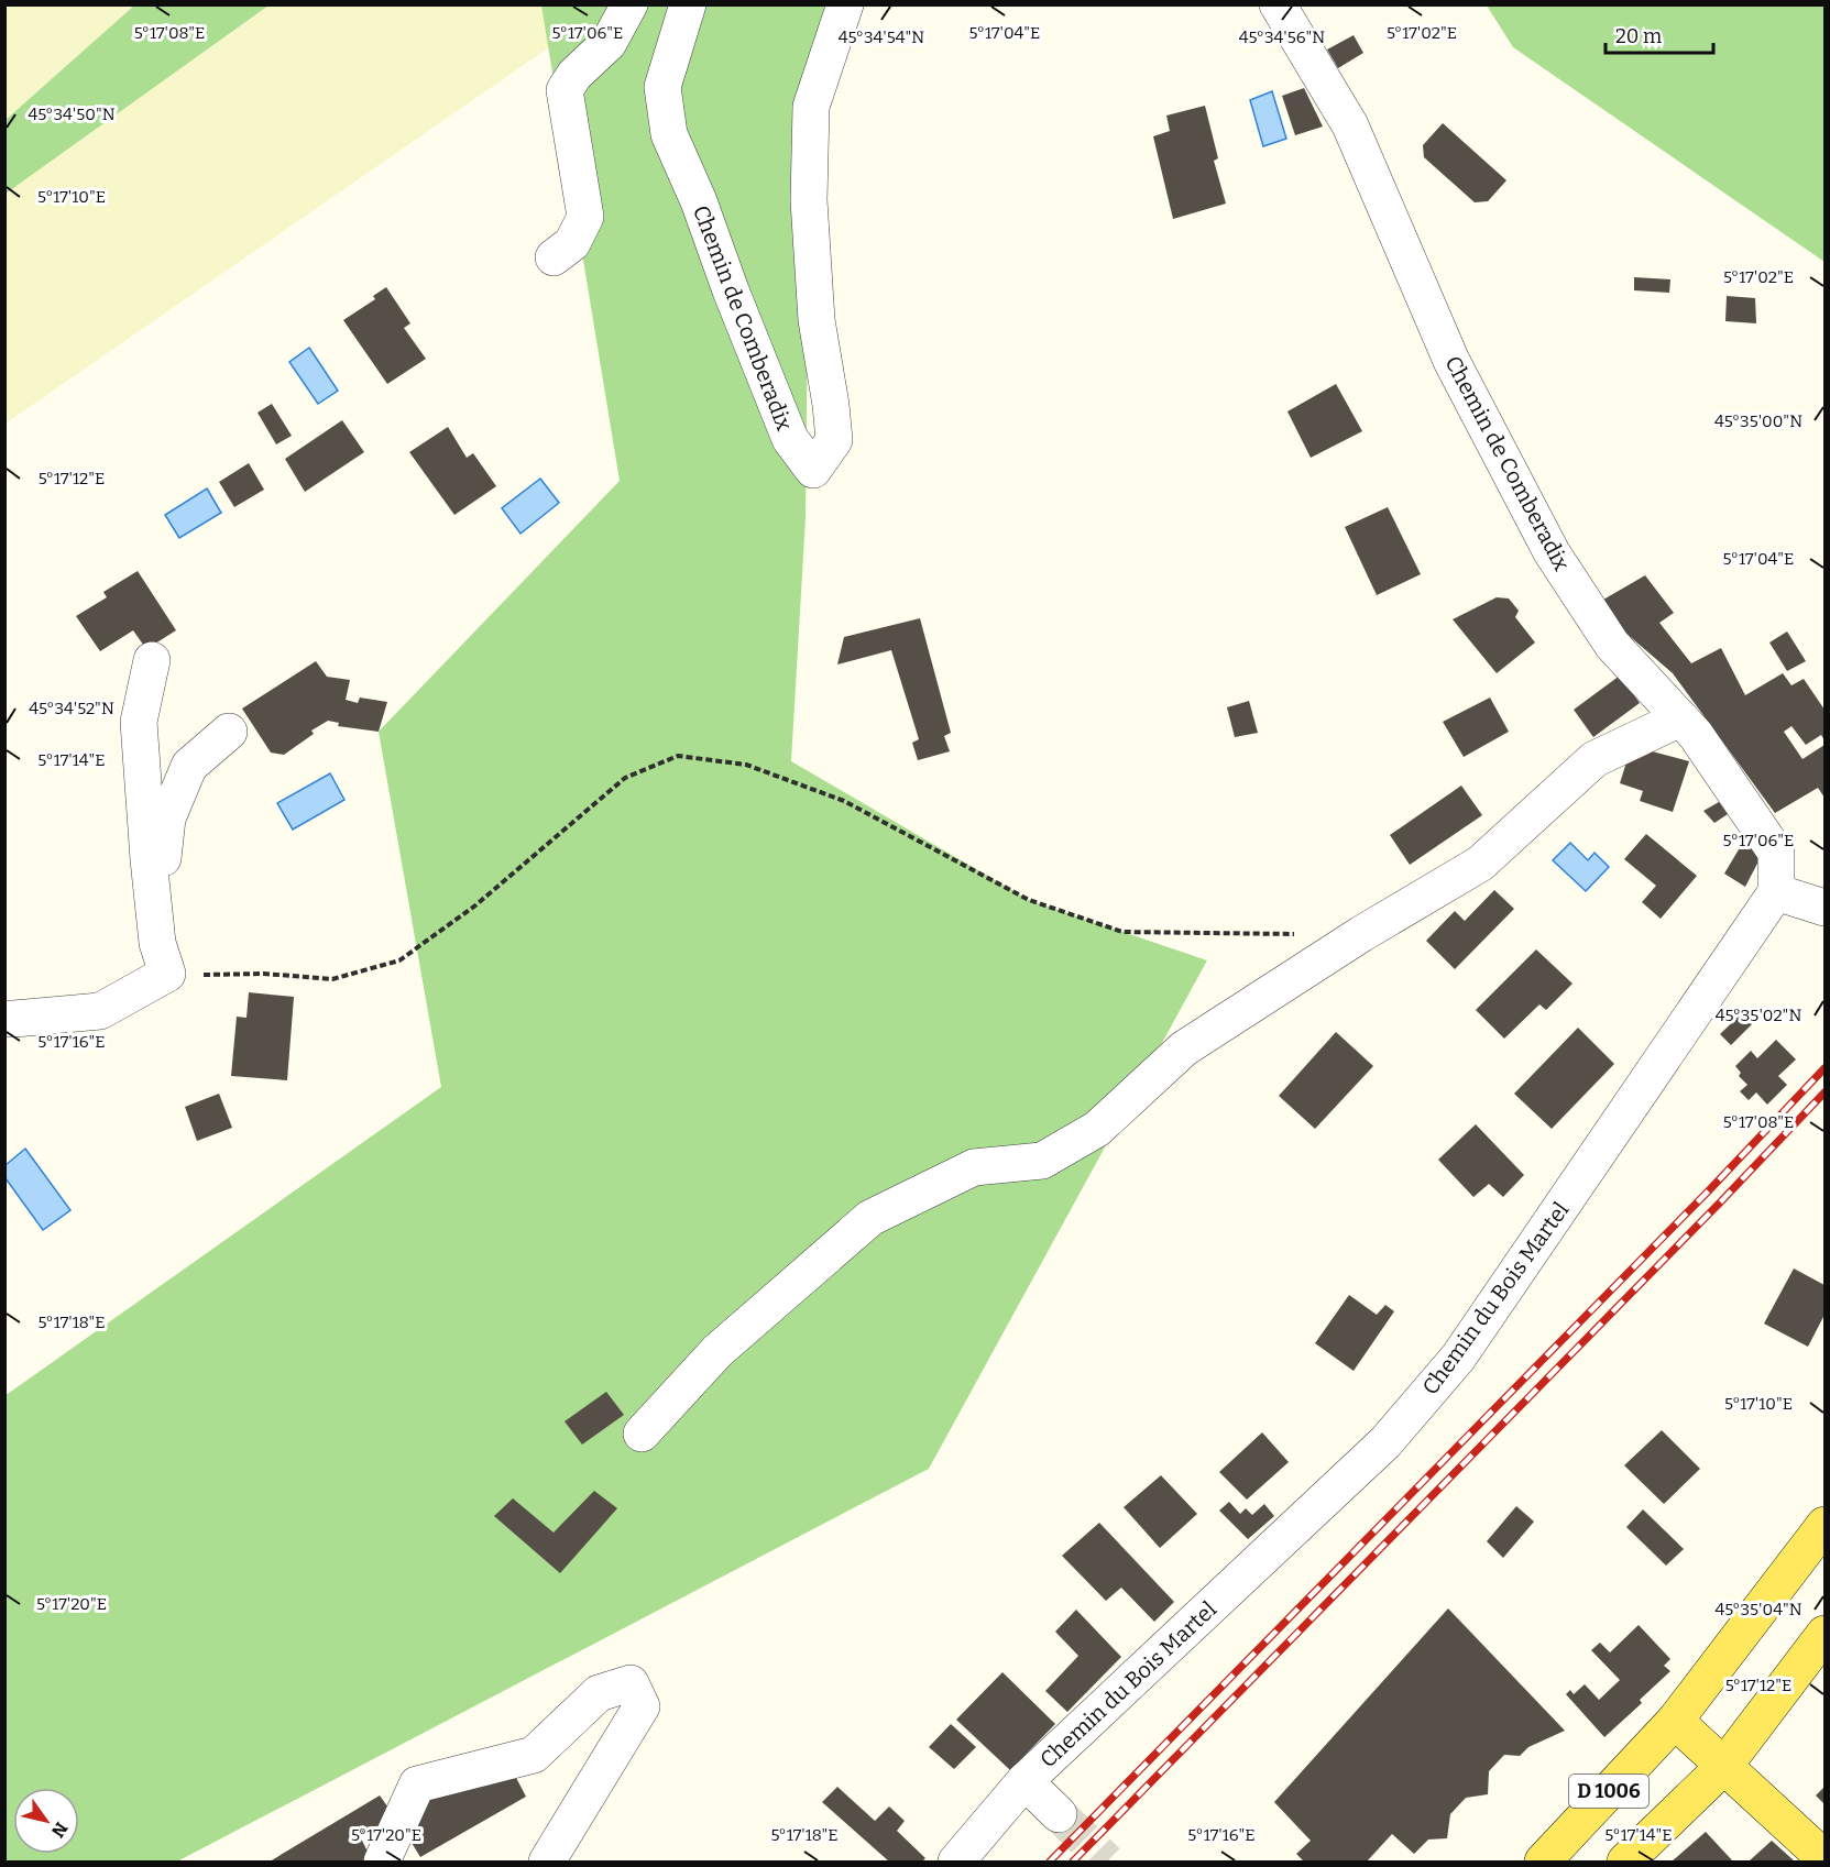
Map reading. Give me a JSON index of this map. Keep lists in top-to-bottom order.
{
  "streets": {
    "main road": ["D 1006"],
    "street": ["Chemin de Comberadix", "Chemin du Bois Martel"]
  },
  "crossings": [
    ["Chemin de Comberadix", "Chemin du Bois Martel"]
  ],
  "scale_bar": "20 m",
  "north": "bottom right",
  "coordinates": [
    "5°17'08\"E",
    "5°17'06\"E",
    "5°17'04\"E",
    "5°17'02\"E",
    "45°34'54\"N",
    "45°34'56\"N",
    "45°34'50\"N",
    "5°17'10\"E",
    "45°35'00\"N",
    "5°17'12\"E",
    "45°34'52\"N",
    "5°17'14\"E",
    "45°35'02\"N",
    "5°17'16\"E",
    "5°17'18\"E",
    "5°17'20\"E",
    "45°35'04\"N"
  ]
}
